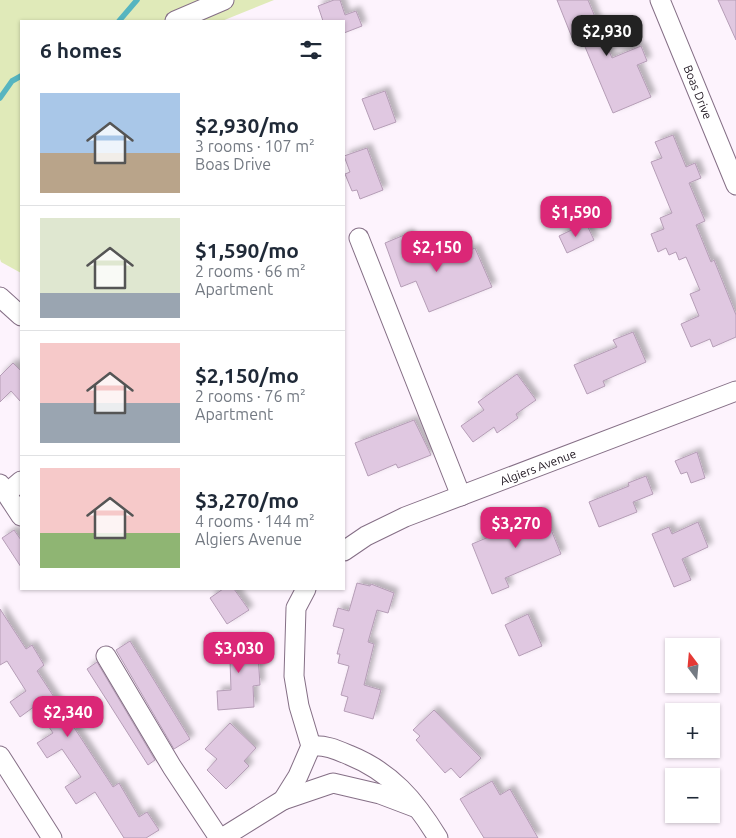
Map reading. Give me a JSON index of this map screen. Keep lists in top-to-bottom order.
{
  "streets": {
    "street": ["Boas Drive", "Algiers Avenue"]
  },
  "north": "top",
  "page": {
    "price": [
      "$2,930",
      "$1,590",
      "$2,150",
      "$3,270",
      "$3,030",
      "$2,340"
    ],
    "heading": "6 homes",
    "list": [
      {
        "name": "$2,930/mo",
        "note": "3 rooms · 107 m² · Boas Drive"
      },
      {
        "name": "$1,590/mo",
        "note": "2 rooms · 66 m² · Apartment"
      },
      {
        "name": "$2,150/mo",
        "note": "2 rooms · 76 m² · Apartment"
      },
      {
        "name": "$3,270/mo",
        "note": "4 rooms · 144 m² · Algiers Avenue"
      }
    ],
    "map_buttons": ["+", "−"]
  }
}
